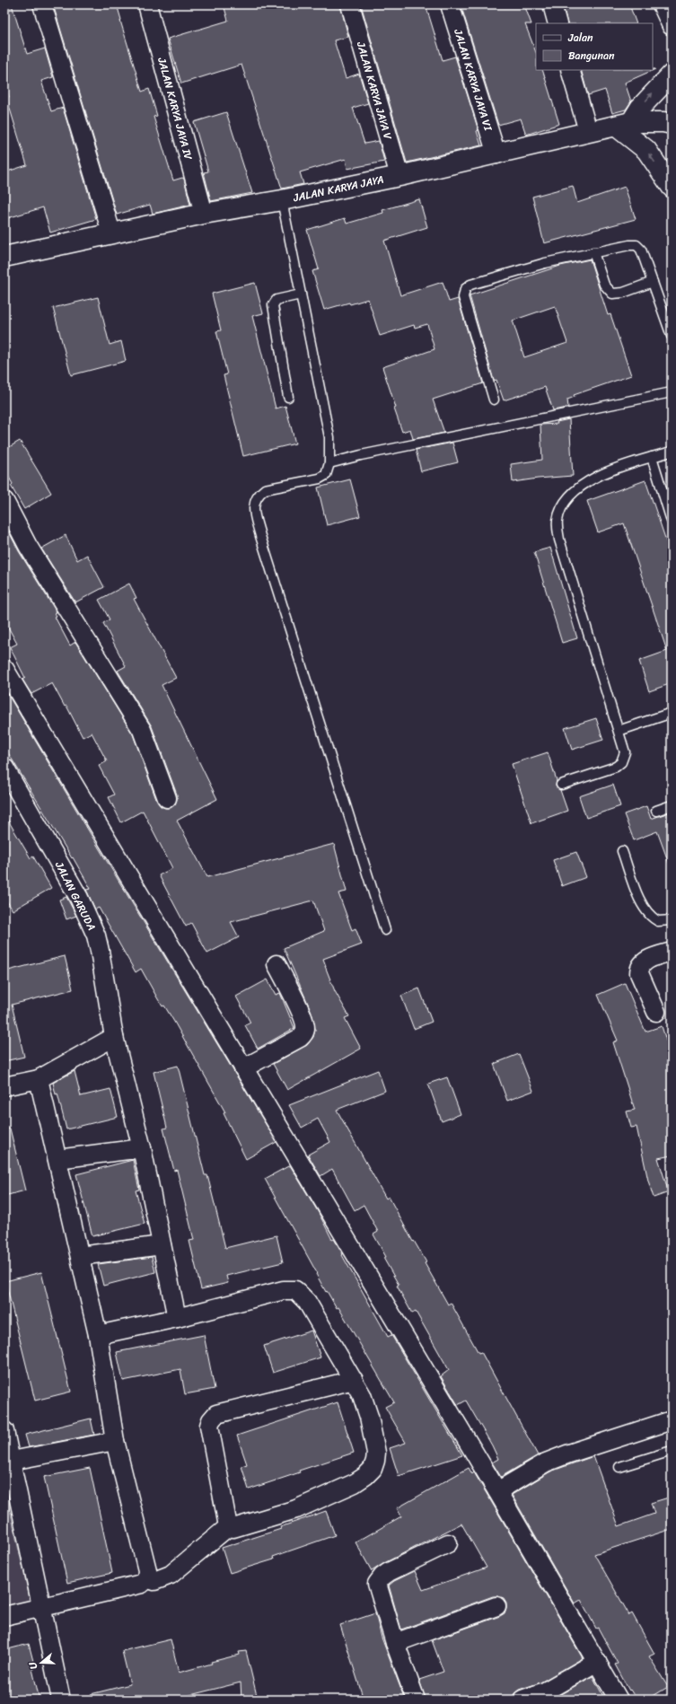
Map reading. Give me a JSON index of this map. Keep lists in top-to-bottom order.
{
  "streets": {
    "main road": ["JALAN KARYA JAYA"],
    "street": [
      "JALAN KARYA JAYA VI",
      "JALAN KARYA JAYA V",
      "JALAN KARYA JAYA IV",
      "JALAN GARUDA"
    ]
  },
  "crossings": [
    ["JALAN KARYA JAYA VI", "JALAN KARYA JAYA"],
    ["JALAN KARYA JAYA V", "JALAN KARYA JAYA"],
    ["JALAN KARYA JAYA IV", "JALAN KARYA JAYA"]
  ],
  "legend": ["Jalan", "Bangunan"],
  "north": "left"
}
